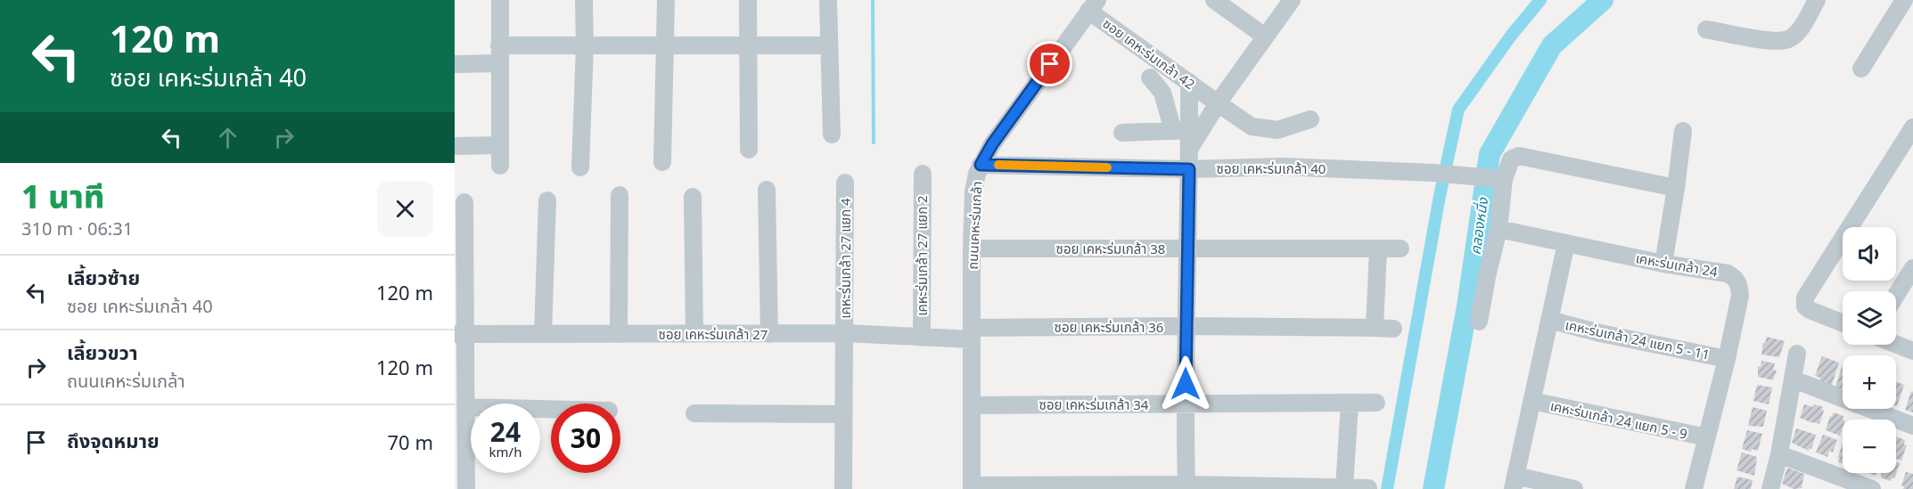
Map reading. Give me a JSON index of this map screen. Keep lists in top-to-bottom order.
{
  "streets": {
    "street": [
      "ซอย เคหะร่มเกล้า 42",
      "ซอย เคหะร่มเกล้า 40",
      "ถนนเคหะร่มเกล้า",
      "ซอย เคหะร่มเกล้า 38",
      "เคหะร่มเกล้า 27 แยก 2",
      "เคหะร่มเกล้า 27 แยก 4",
      "เคหะร่มเกล้า 24",
      "ซอย เคหะร่มเกล้า 36",
      "ซอย เคหะร่มเกล้า 27",
      "เคหะร่มเกล้า 24 แยก 5 - 11",
      "ซอย เคหะร่มเกล้า 34",
      "เคหะร่มเกล้า 24 แยก 5 - 9"
    ]
  },
  "crossings": [
    ["ซอย เคหะร่มเกล้า 42", "ถนนเคหะร่มเกล้า"],
    ["ซอย เคหะร่มเกล้า 40", "ถนนเคหะร่มเกล้า"],
    ["ถนนเคหะร่มเกล้า", "ซอย เคหะร่มเกล้า 38"],
    ["ถนนเคหะร่มเกล้า", "ซอย เคหะร่มเกล้า 36"],
    ["ถนนเคหะร่มเกล้า", "ซอย เคหะร่มเกล้า 27"],
    ["ถนนเคหะร่มเกล้า", "ซอย เคหะร่มเกล้า 34"],
    ["เคหะร่มเกล้า 27 แยก 2", "ซอย เคหะร่มเกล้า 27"],
    ["เคหะร่มเกล้า 27 แยก 4", "ซอย เคหะร่มเกล้า 27"],
    ["เคหะร่มเกล้า 24", "เคหะร่มเกล้า 24 แยก 5 - 11"],
    ["เคหะร่มเกล้า 24", "เคหะร่มเกล้า 24 แยก 5 - 9"],
    ["ซอย เคหะร่มเกล้า 36", "ซอย เคหะร่มเกล้า 27"]
  ],
  "water": ["คลองหนึ่ง"],
  "page": {
    "turn": ["120 m", "ซอย เคหะร่มเกล้า 40"],
    "heading": ["1 นาที", "310 m · 06:31"],
    "map_buttons": ["+", "−"],
    "list": [
      {
        "name": "เลี้ยวซ้าย",
        "note": "ซอย เคหะร่มเกล้า 40",
        "value": "120 m"
      },
      {
        "name": "เลี้ยวขวา",
        "note": "ถนนเคหะร่มเกล้า",
        "value": "120 m"
      },
      {
        "name": "ถึงจุดหมาย",
        "value": "70 m"
      }
    ],
    "speed": "24 km/h",
    "limit": "30"
  }
}
